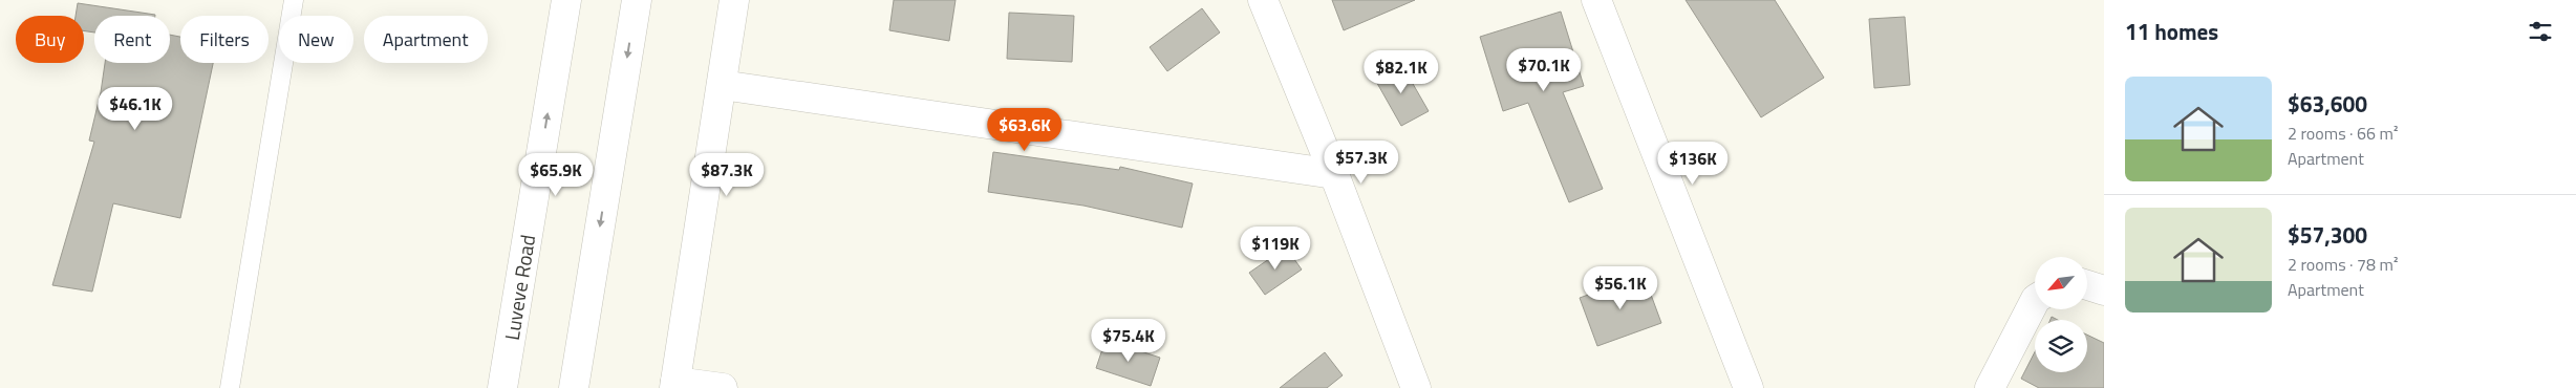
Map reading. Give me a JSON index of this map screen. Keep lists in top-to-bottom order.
{
  "streets": {
    "street": ["Luveve Road"]
  },
  "north": "bottom left",
  "page": {
    "heading": "11 homes",
    "chip": [
      "Buy",
      "Rent",
      "Filters",
      "New",
      "Apartment"
    ],
    "price": [
      "$70.1K",
      "$82.1K",
      "$46.1K",
      "$63.6K",
      "$57.3K",
      "$136K",
      "$65.9K",
      "$87.3K",
      "$119K",
      "$56.1K",
      "$75.4K"
    ],
    "list": [
      {
        "name": "$63,600",
        "note": "2 rooms · 66 m² · Apartment"
      },
      {
        "name": "$57,300",
        "note": "2 rooms · 78 m² · Apartment"
      }
    ]
  }
}
